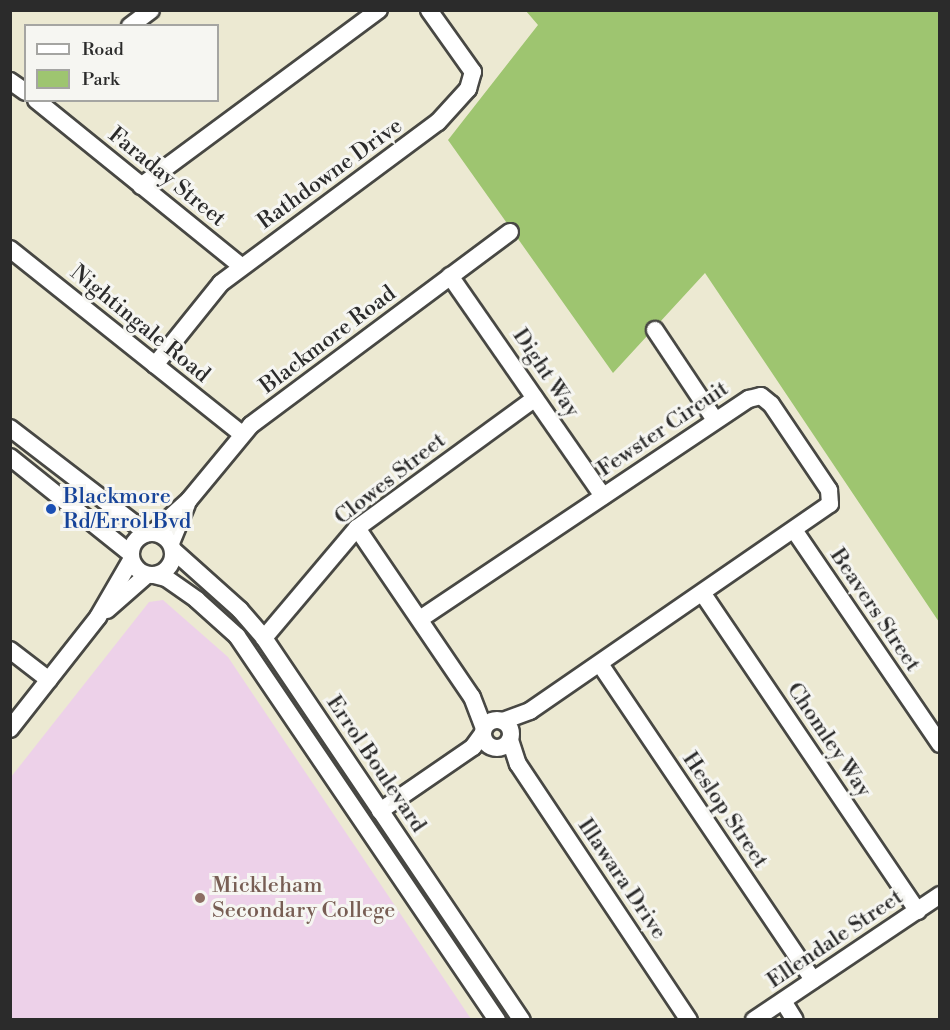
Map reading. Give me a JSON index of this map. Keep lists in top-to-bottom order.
{
  "streets": {
    "street": [
      "Rathdowne Drive",
      "Faraday Street",
      "Nightingale Road",
      "Blackmore Road",
      "Dight Way",
      "Fewster Circuit",
      "Clowes Street",
      "Beavers Street",
      "Chomley Way",
      "Errol Boulevard",
      "Heslop Street",
      "Illawara Drive",
      "Ellendale Street"
    ]
  },
  "crossings": [
    ["Rathdowne Drive", "Faraday Street"],
    ["Rathdowne Drive", "Nightingale Road"],
    ["Nightingale Road", "Blackmore Road"],
    ["Blackmore Road", "Dight Way"],
    ["Blackmore Road", "Errol Boulevard"],
    ["Dight Way", "Fewster Circuit"],
    ["Dight Way", "Clowes Street"],
    ["Fewster Circuit", "Beavers Street"],
    ["Fewster Circuit", "Chomley Way"],
    ["Fewster Circuit", "Heslop Street"],
    ["Fewster Circuit", "Illawara Drive"],
    ["Clowes Street", "Errol Boulevard"],
    ["Chomley Way", "Ellendale Street"],
    ["Heslop Street", "Ellendale Street"]
  ],
  "places": ["Blackmore Rd/Errol Bvd", "Mickleham Secondary College"],
  "legend": ["Road", "Park"]
}
